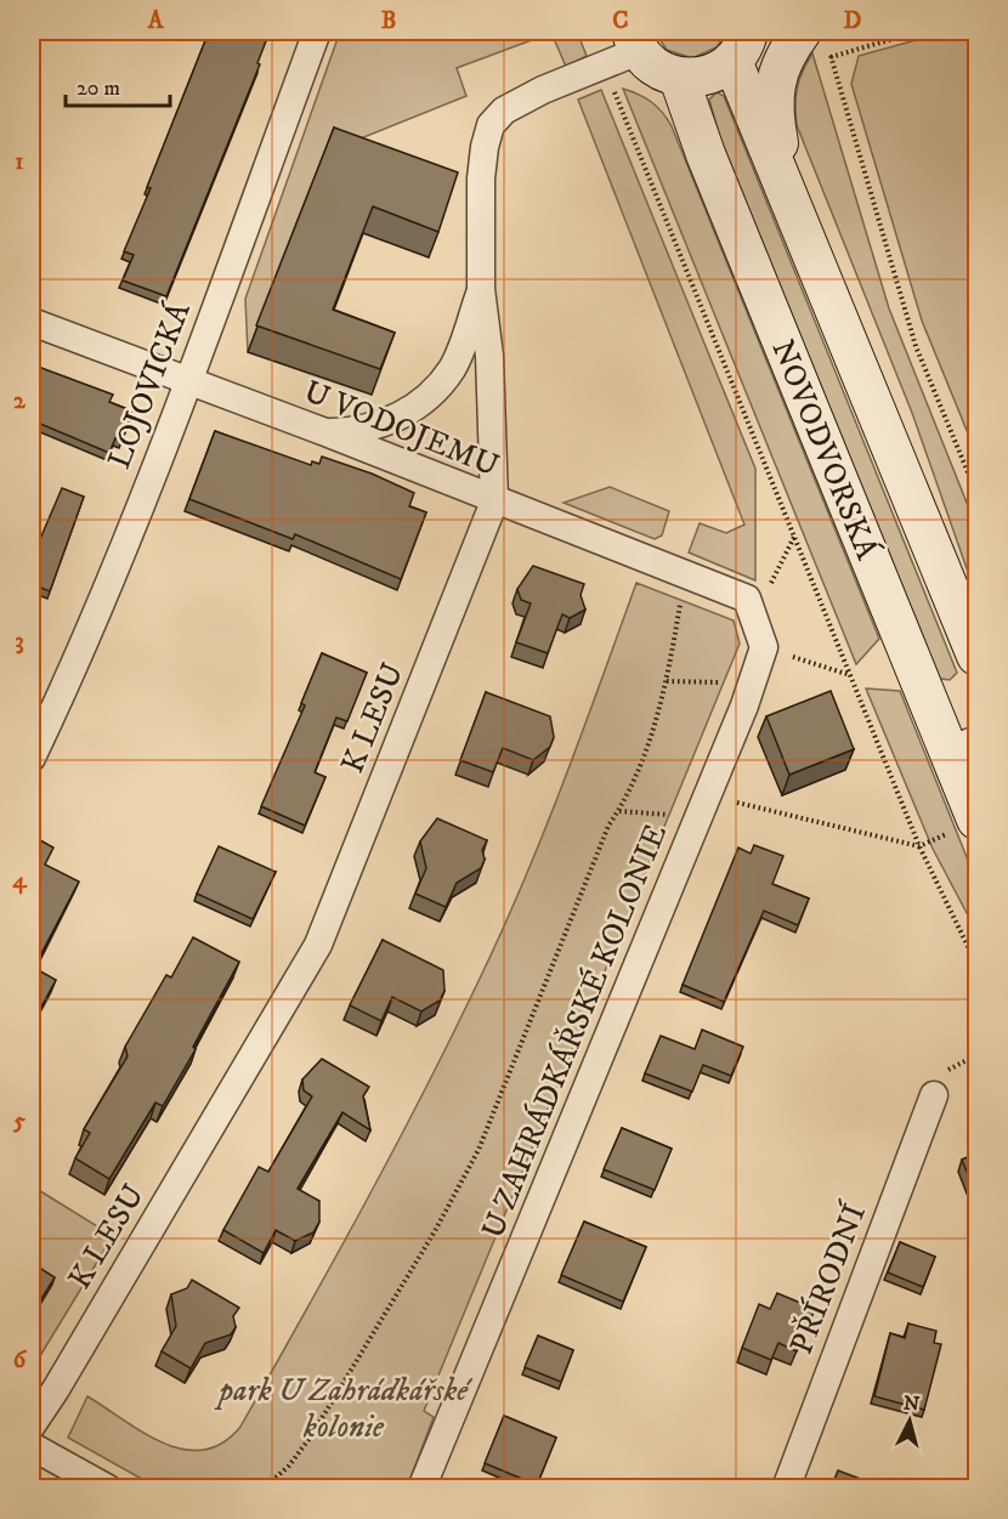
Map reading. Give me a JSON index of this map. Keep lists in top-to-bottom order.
{
  "streets": {
    "main road": ["NOVODVORSKÁ"],
    "street": [
      "LOJOVICKÁ",
      "U VODOJEMU",
      "K LESU",
      "U ZAHRÁDKÁŘSKÉ KOLONIE",
      "PŘÍRODNÍ"
    ]
  },
  "crossings": [
    ["LOJOVICKÁ", "U VODOJEMU"],
    ["U VODOJEMU", "K LESU"]
  ],
  "parks": ["park U Zahrádkářské kolonie"],
  "scale_bar": "20 m",
  "north": "top",
  "grid": {
    "columns": [
      "A",
      "B",
      "C",
      "D"
    ],
    "rows": [
      "1",
      "2",
      "3",
      "4",
      "5",
      "6"
    ]
  }
}
